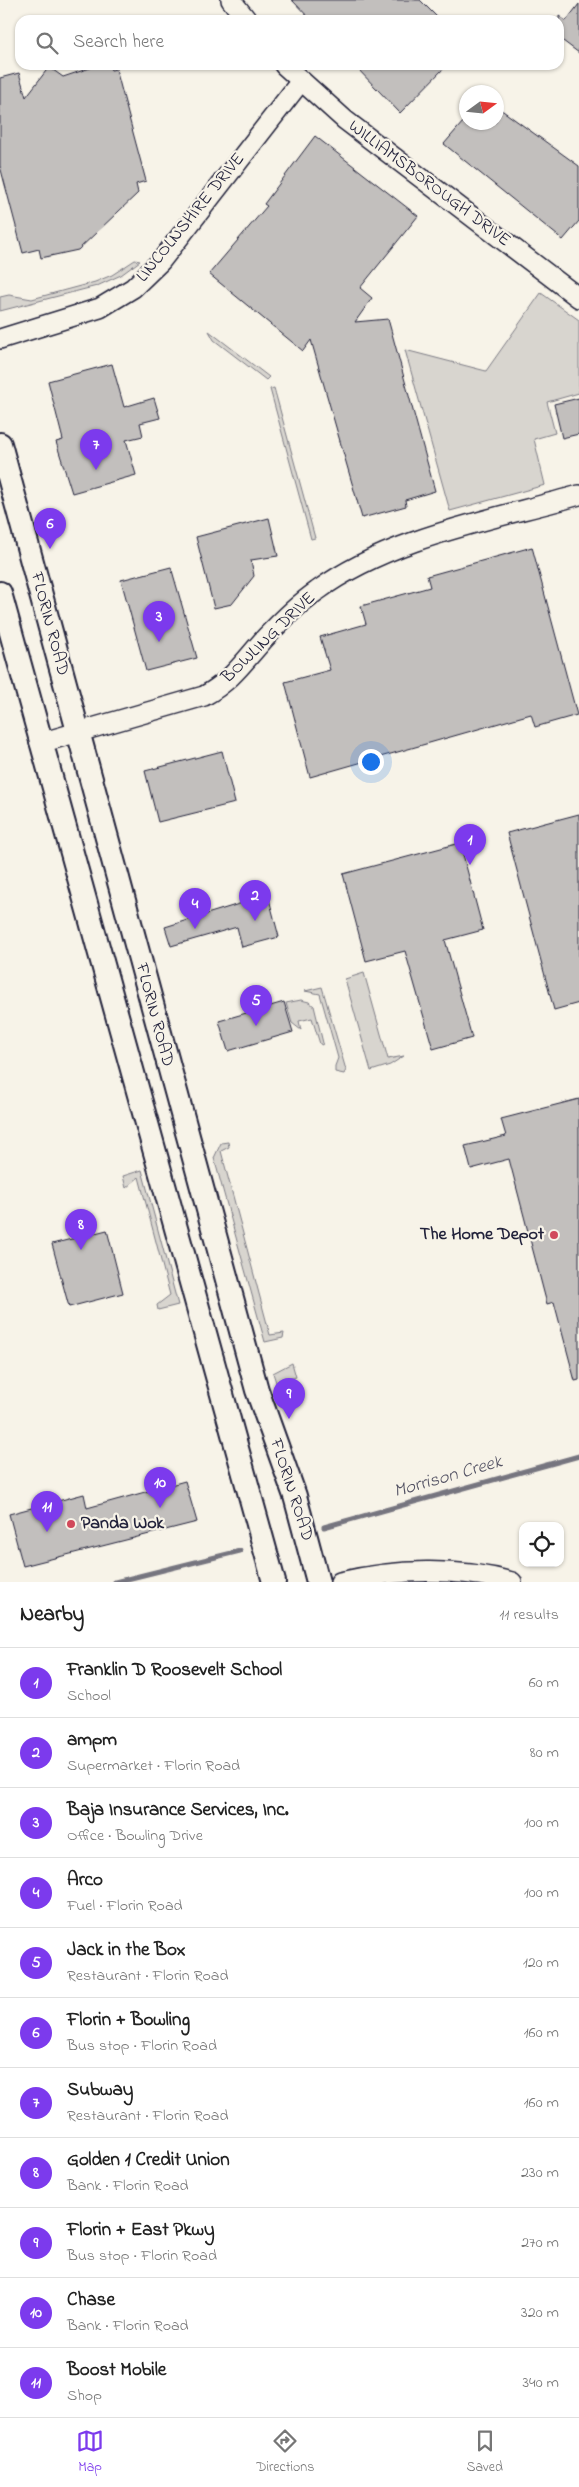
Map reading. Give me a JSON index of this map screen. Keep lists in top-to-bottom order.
{
  "streets": {
    "main road": ["FLORIN ROAD"],
    "street": ["WILLIAMSBOROUGH DRIVE", "LINCOLNSHIRE DRIVE", "BOWLING DRIVE"]
  },
  "crossings": [
    ["WILLIAMSBOROUGH DRIVE", "LINCOLNSHIRE DRIVE"],
    ["FLORIN ROAD", "BOWLING DRIVE"]
  ],
  "water": ["Morrison Creek"],
  "places": ["The Home Depot", "Panda Wok"],
  "north": "right",
  "page": {
    "search": "Search here",
    "pins": [
      "7",
      "6",
      "3",
      "1",
      "2",
      "4",
      "5",
      "8",
      "9",
      "10",
      "11"
    ],
    "heading": ["Nearby", "11 results"],
    "list": [
      {
        "mark": "1",
        "name": "Franklin D Roosevelt School",
        "note": "School",
        "value": "60 m"
      },
      {
        "mark": "2",
        "name": "ampm",
        "note": "Supermarket · Florin Road",
        "value": "80 m"
      },
      {
        "mark": "3",
        "name": "Baja Insurance Services, Inc.",
        "note": "Office · Bowling Drive",
        "value": "100 m"
      },
      {
        "mark": "4",
        "name": "Arco",
        "note": "Fuel · Florin Road",
        "value": "100 m"
      },
      {
        "mark": "5",
        "name": "Jack in the Box",
        "note": "Restaurant · Florin Road",
        "value": "120 m"
      },
      {
        "mark": "6",
        "name": "Florin + Bowling",
        "note": "Bus stop · Florin Road",
        "value": "160 m"
      },
      {
        "mark": "7",
        "name": "Subway",
        "note": "Restaurant · Florin Road",
        "value": "160 m"
      },
      {
        "mark": "8",
        "name": "Golden 1 Credit Union",
        "note": "Bank · Florin Road",
        "value": "230 m"
      },
      {
        "mark": "9",
        "name": "Florin + East Pkwy",
        "note": "Bus stop · Florin Road",
        "value": "270 m"
      },
      {
        "mark": "10",
        "name": "Chase",
        "note": "Bank · Florin Road",
        "value": "320 m"
      },
      {
        "mark": "11",
        "name": "Boost Mobile",
        "note": "Shop",
        "value": "340 m"
      }
    ],
    "nav": ["Map", "Directions", "Saved"]
  }
}
